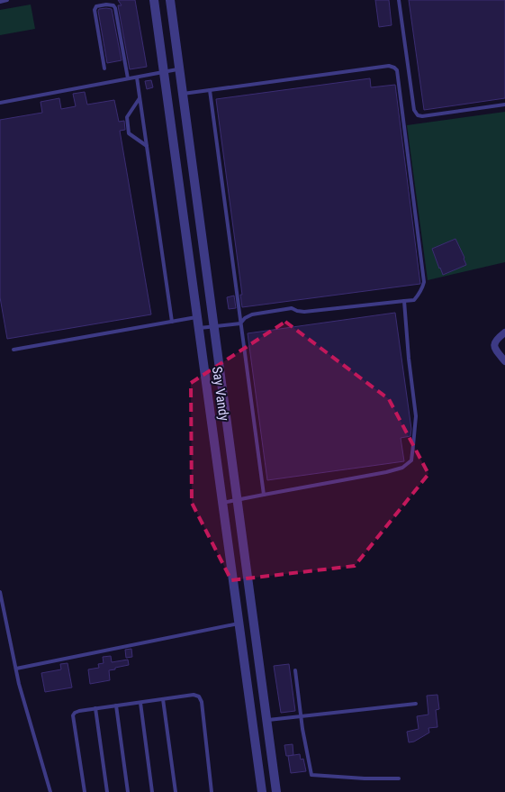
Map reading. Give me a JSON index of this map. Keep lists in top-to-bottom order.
{
  "streets": {
    "street": ["Say Vandy"]
  }
}
